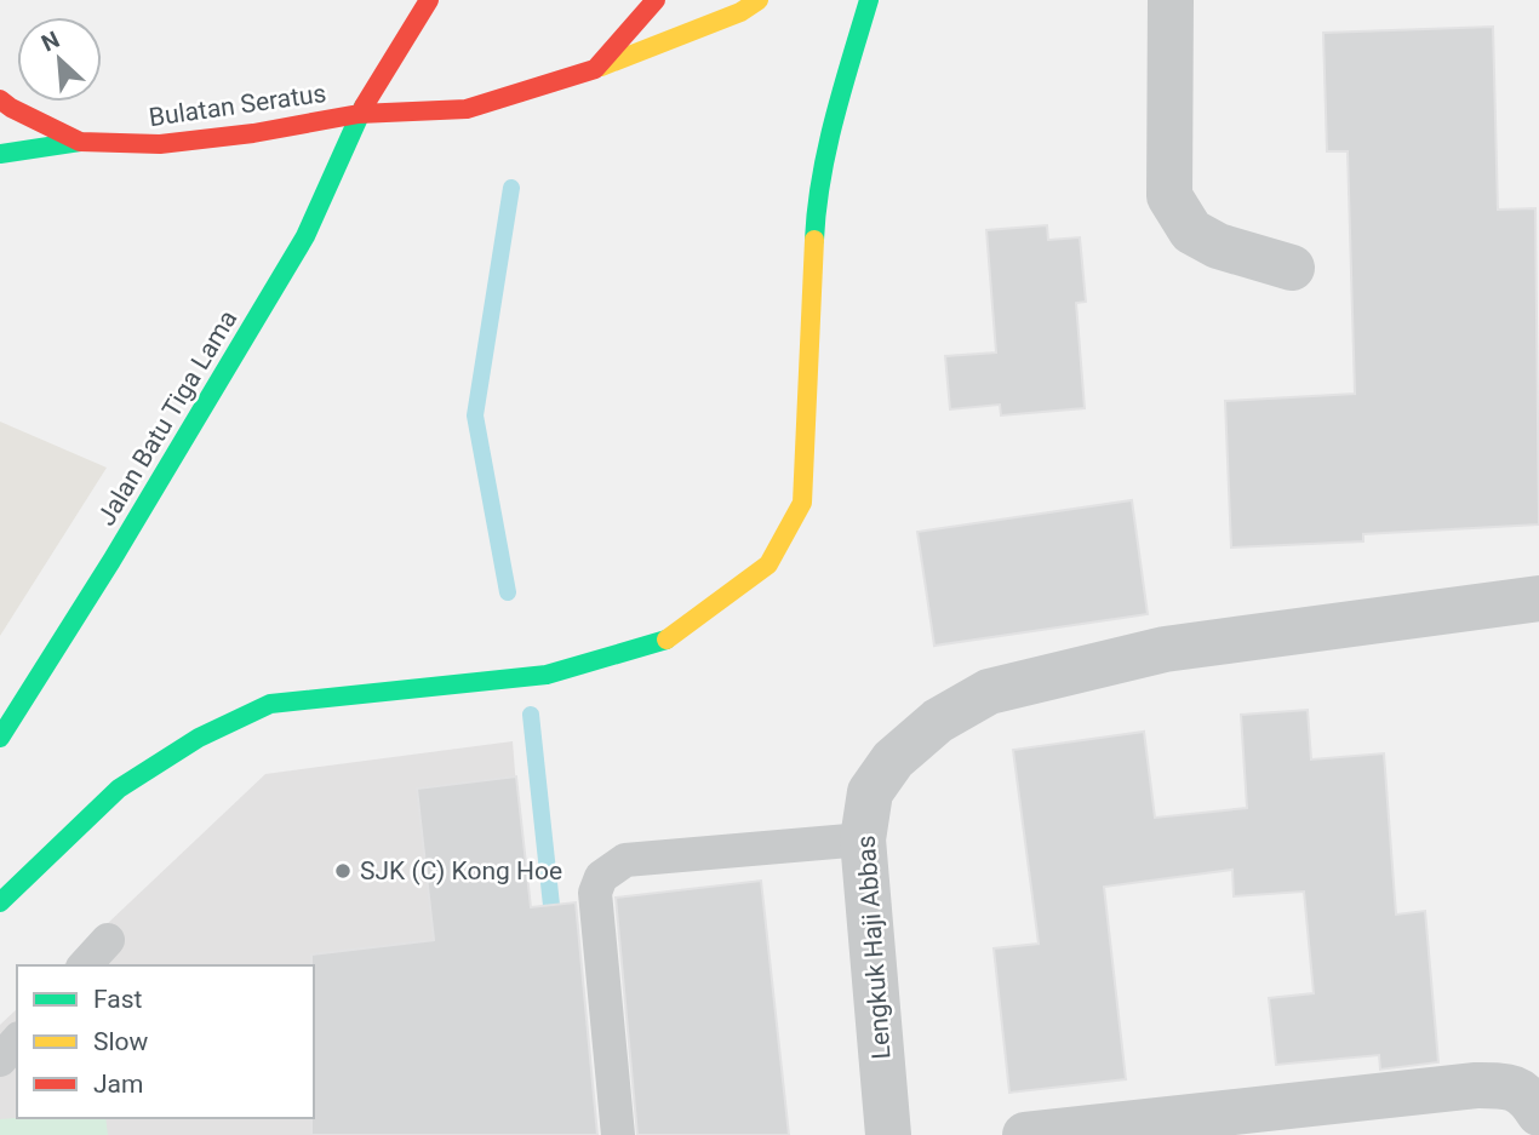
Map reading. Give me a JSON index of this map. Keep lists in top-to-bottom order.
{
  "streets": {
    "main road": ["Bulatan Seratus", "Jalan Batu Tiga Lama"],
    "street": ["Lengkuk Haji Abbas"]
  },
  "crossings": [
    ["Bulatan Seratus", "Jalan Batu Tiga Lama"]
  ],
  "places": ["SJK (C) Kong Hoe"],
  "legend": ["Fast", "Slow", "Jam"],
  "north": "top left"
}
